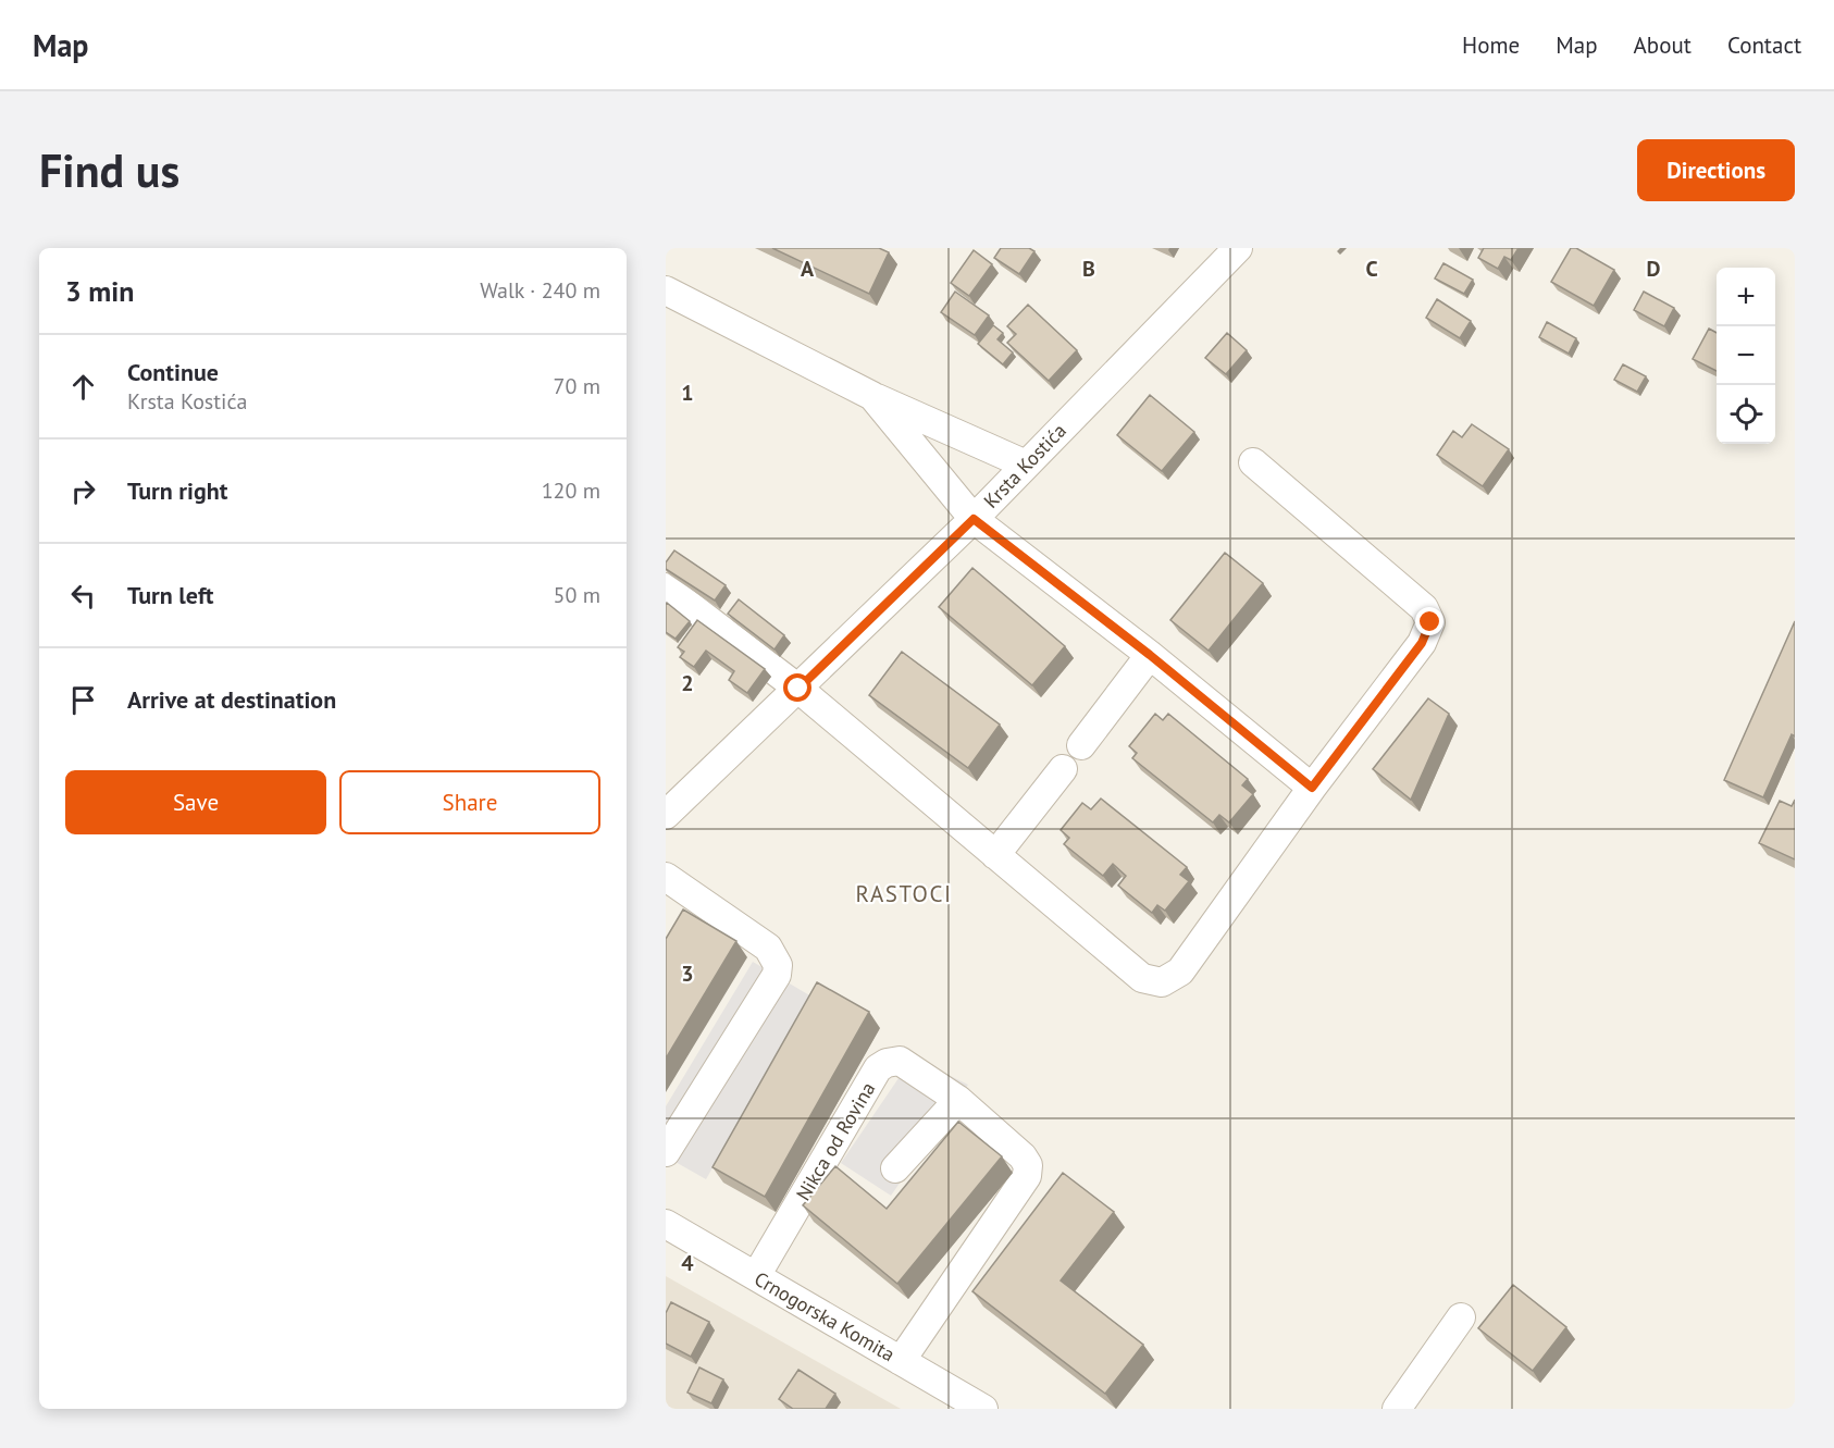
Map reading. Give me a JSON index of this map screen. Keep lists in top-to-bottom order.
{
  "streets": {
    "street": ["Krsta Kostića", "Nikca od Rovina", "Crnogorska Komita"]
  },
  "crossings": [
    ["Nikca od Rovina", "Crnogorska Komita"]
  ],
  "districts": ["RASTOCI"],
  "page": {
    "header": "Map",
    "nav": [
      "Home",
      "Map",
      "About",
      "Contact"
    ],
    "buttons": [
      "Directions",
      ["Save", "Share"]
    ],
    "title": "Find us",
    "heading": ["3 min", "Walk · 240 m"],
    "map_buttons": ["+", "−"],
    "list": [
      ["Continue", "Krsta Kostića", "70 m"],
      ["Turn right", "120 m"],
      ["Turn left", "50 m"],
      "Arrive at destination"
    ]
  },
  "grid": {
    "columns": [
      "A",
      "B",
      "C",
      "D"
    ],
    "rows": [
      "1",
      "2",
      "3",
      "4"
    ]
  }
}
